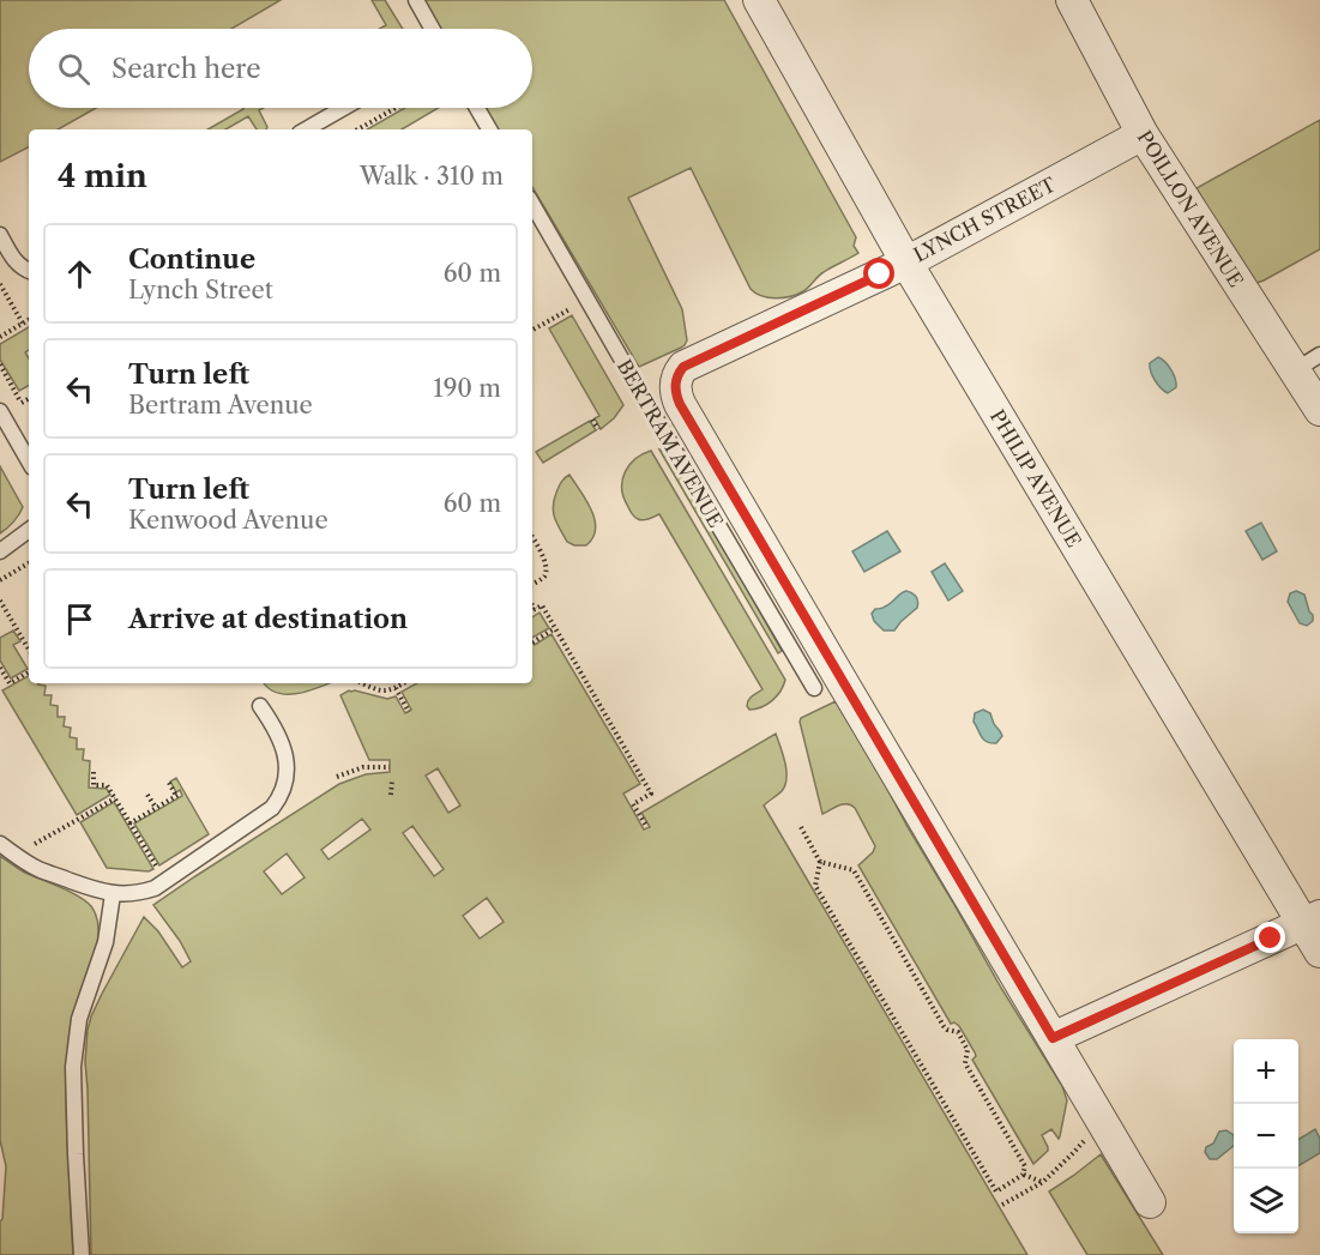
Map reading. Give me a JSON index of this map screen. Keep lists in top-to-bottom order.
{
  "streets": {
    "street": [
      "POILLON AVENUE",
      "LYNCH STREET",
      "BERTRAM AVENUE",
      "PHILIP AVENUE"
    ]
  },
  "crossings": [
    ["POILLON AVENUE", "LYNCH STREET"],
    ["LYNCH STREET", "BERTRAM AVENUE"],
    ["LYNCH STREET", "PHILIP AVENUE"]
  ],
  "page": {
    "search": "Search here",
    "heading": ["4 min", "Walk · 310 m"],
    "list": [
      ["Continue", "Lynch Street", "60 m"],
      ["Turn left", "Bertram Avenue", "190 m"],
      ["Turn left", "Kenwood Avenue", "60 m"],
      "Arrive at destination"
    ],
    "map_buttons": ["+", "−"]
  }
}
